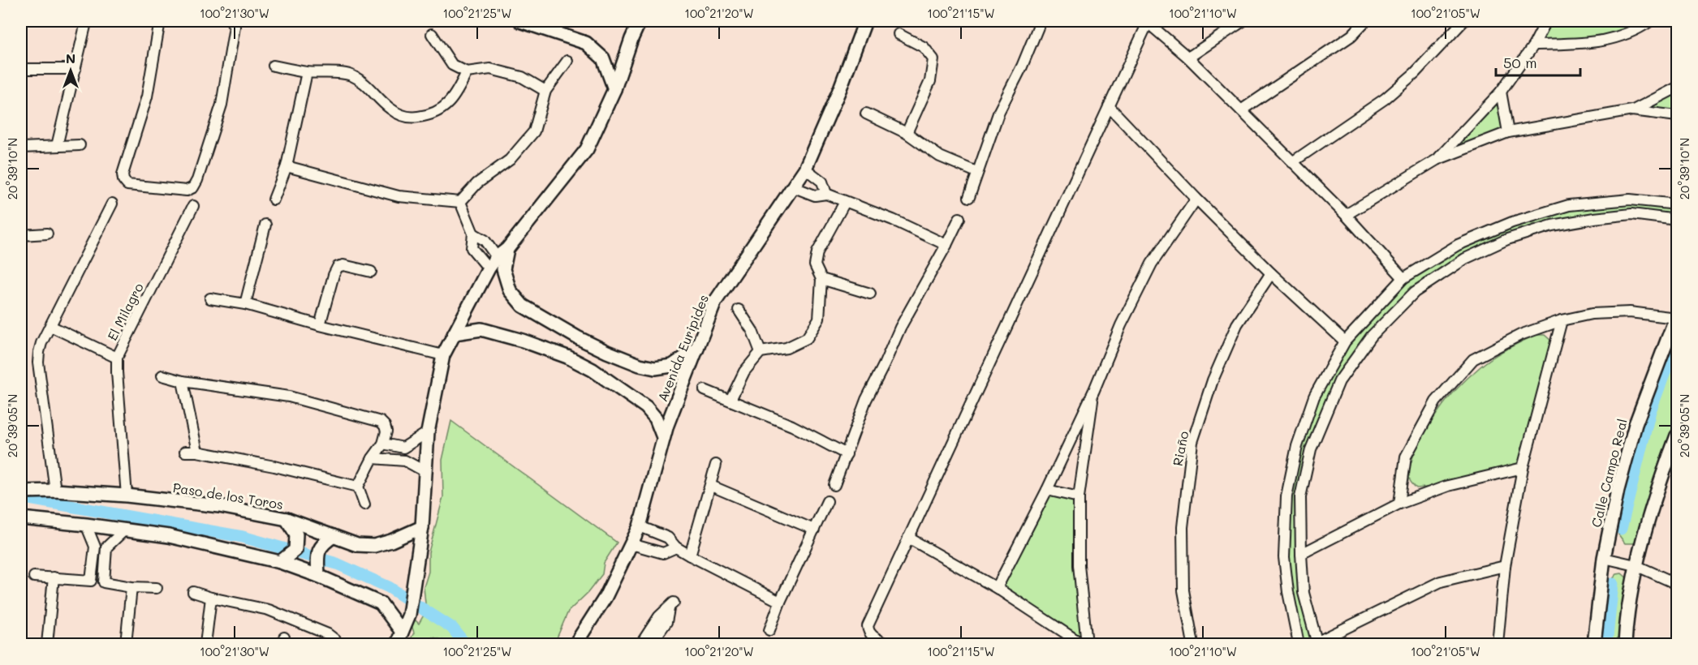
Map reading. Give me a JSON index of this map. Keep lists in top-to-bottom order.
{
  "streets": {
    "street": [
      "El Milagro",
      "Avenida Euripides",
      "Riaño",
      "Calle Campo Real",
      "Paso de los Toros"
    ]
  },
  "crossings": [
    ["El Milagro", "Paso de los Toros"]
  ],
  "scale_bar": "50 m",
  "north": "top",
  "coordinates": [
    "100°21'30\"W",
    "100°21'25\"W",
    "100°21'20\"W",
    "100°21'15\"W",
    "100°21'10\"W",
    "100°21'05\"W",
    "20°39'10\"N",
    "20°39'05\"N"
  ]
}
